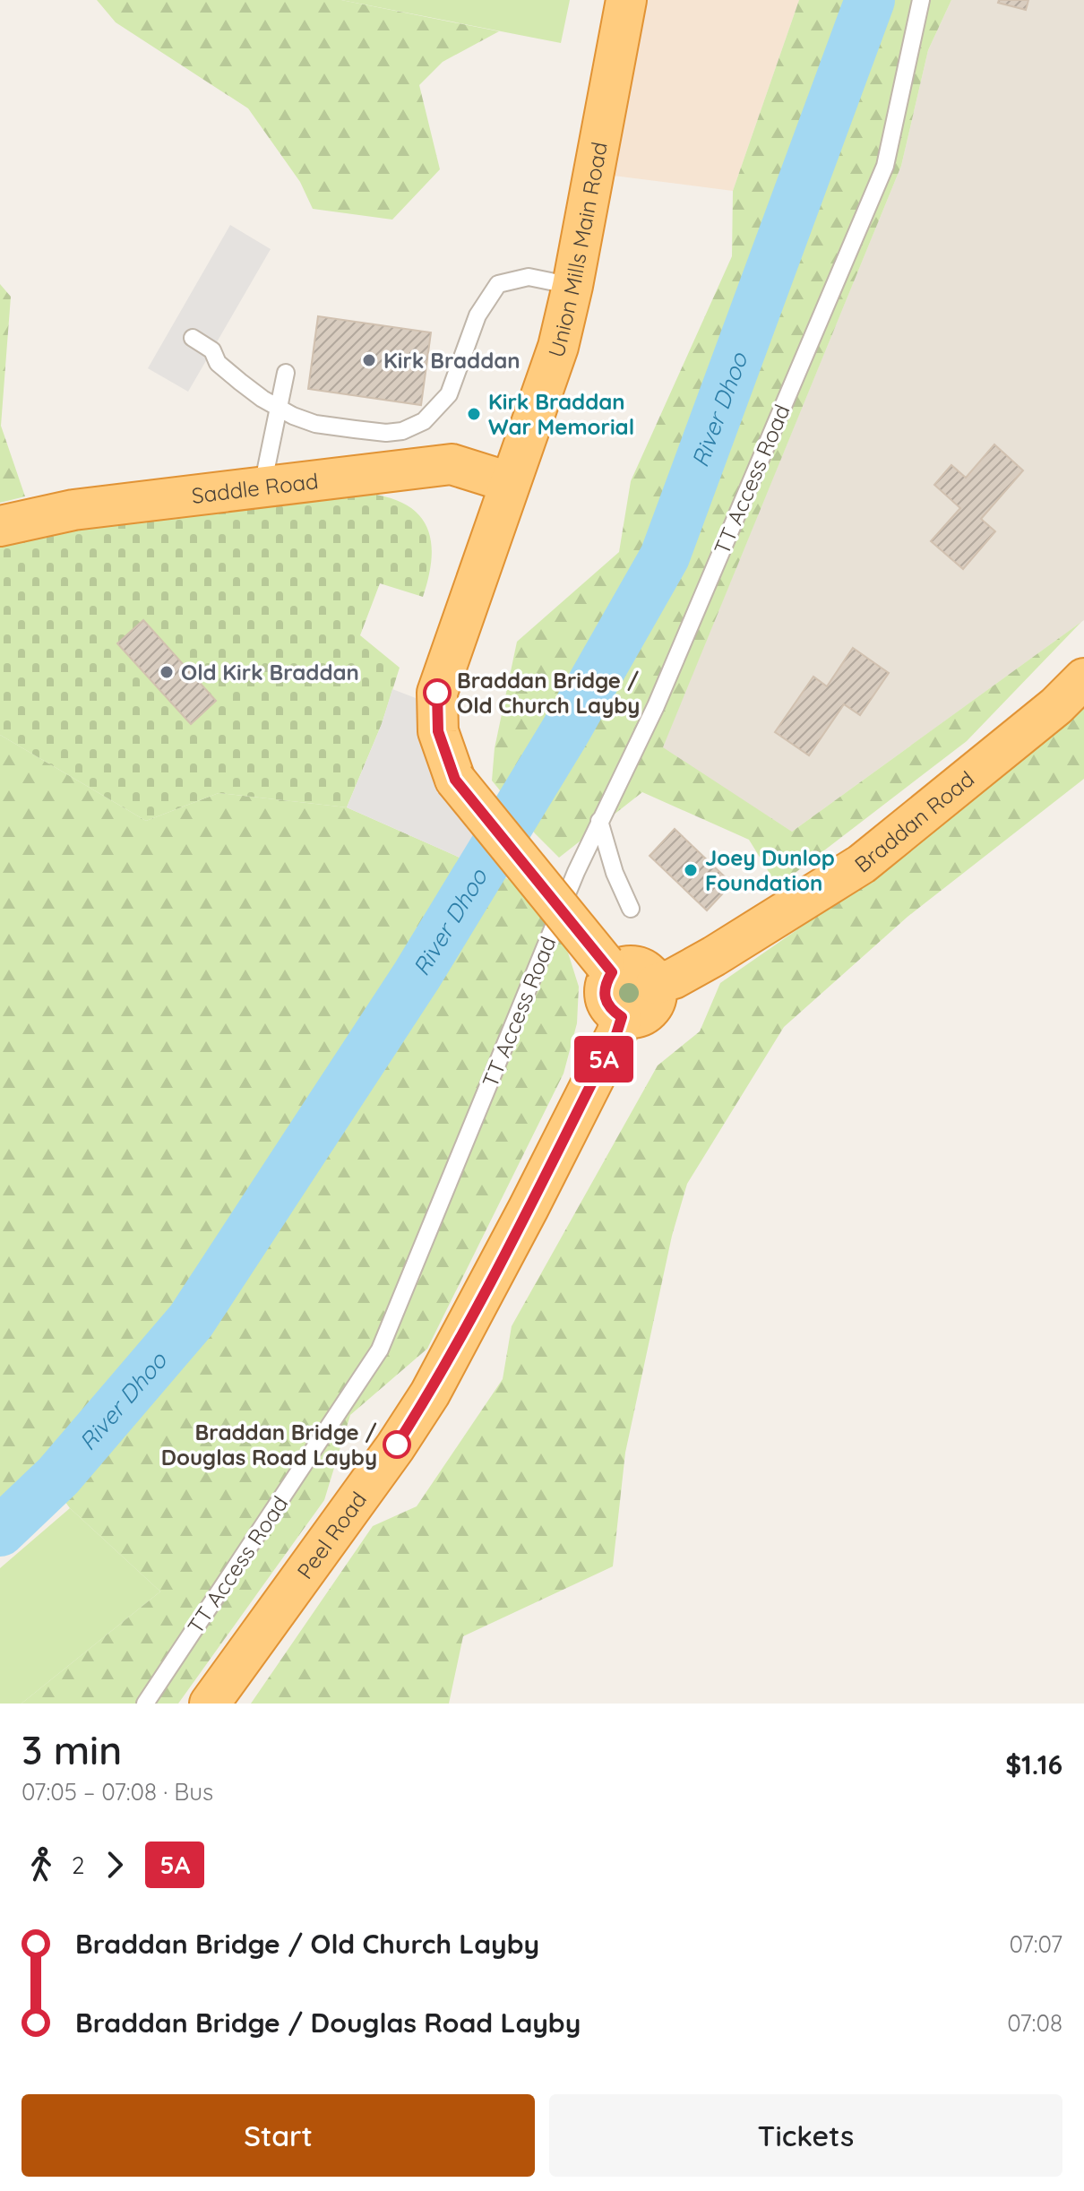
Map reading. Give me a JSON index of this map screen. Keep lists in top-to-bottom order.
{
  "streets": {
    "highway": [
      "Union Mills Main Road",
      "Saddle Road",
      "Braddan Road",
      "Peel Road"
    ],
    "lane": ["TT Access Road"]
  },
  "crossings": [
    ["Union Mills Main Road", "Saddle Road"],
    ["Union Mills Main Road", "Braddan Road"],
    ["Union Mills Main Road", "Peel Road"],
    ["Braddan Road", "Peel Road"]
  ],
  "water": ["River Dhoo"],
  "places": [
    "Kirk Braddan",
    "Kirk Braddan War Memorial",
    "Old Kirk Braddan",
    "Braddan Bridge / Old Church Layby",
    "Joey Dunlop Foundation",
    "Braddan Bridge / Douglas Road Layby"
  ],
  "lines": ["bus line 5A"],
  "page": {
    "on_map": "5A",
    "heading": ["3 min", "07:05 – 07:08 · Bus", "$1.16"],
    "legs": ["2", "5A"],
    "list": [
      {
        "name": "Braddan Bridge / Old Church Layby",
        "value": "07:07"
      },
      {
        "name": "Braddan Bridge / Douglas Road Layby",
        "value": "07:08"
      }
    ],
    "buttons": ["Start", "Tickets"]
  }
}
